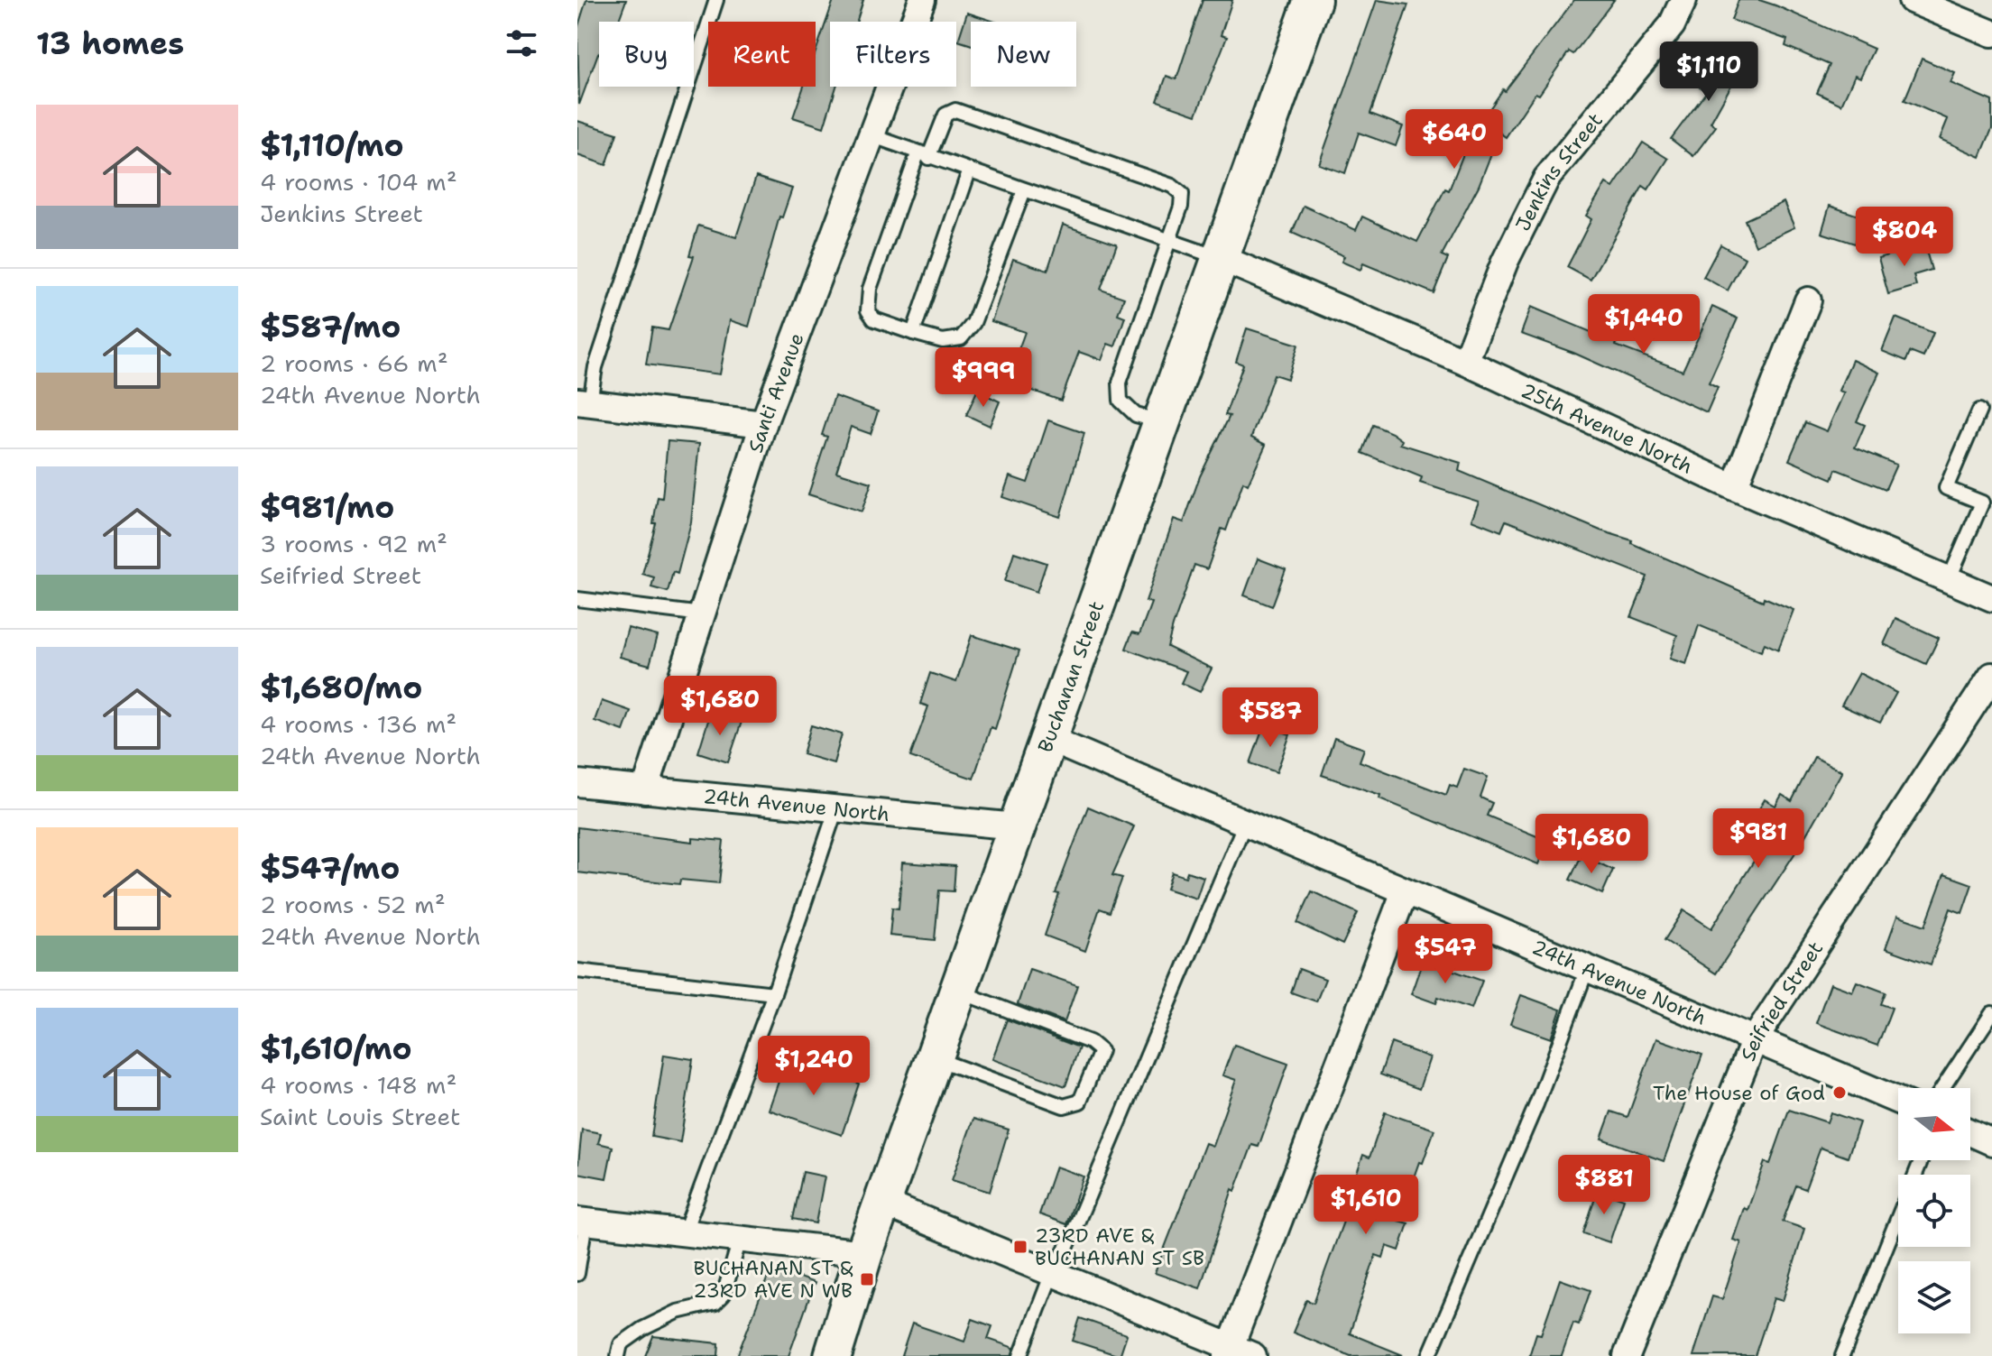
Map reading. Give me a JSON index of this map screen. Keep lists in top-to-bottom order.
{
  "streets": {
    "street": [
      "Jenkins Street",
      "Santi Avenue",
      "25th Avenue North",
      "Buchanan Street",
      "24th Avenue North",
      "Seifried Street"
    ]
  },
  "crossings": [
    ["Jenkins Street", "25th Avenue North"],
    ["Santi Avenue", "24th Avenue North"],
    ["25th Avenue North", "Buchanan Street"],
    ["Buchanan Street", "24th Avenue North"],
    ["24th Avenue North", "Seifried Street"]
  ],
  "places": {
    "other": ["The House of God"],
    "transit": ["23RD AVE & BUCHANAN ST SB", "BUCHANAN ST & 23RD AVE N WB"]
  },
  "north": "right",
  "page": {
    "heading": "13 homes",
    "chip": [
      "Buy",
      "Rent",
      "Filters",
      "New"
    ],
    "price": [
      "$1,110",
      "$640",
      "$804",
      "$1,440",
      "$999",
      "$1,680",
      "$587",
      "$981",
      "$1,680",
      "$547",
      "$1,240",
      "$881",
      "$1,610"
    ],
    "list": [
      {
        "name": "$1,110/mo",
        "note": "4 rooms · 104 m² · Jenkins Street"
      },
      {
        "name": "$587/mo",
        "note": "2 rooms · 66 m² · 24th Avenue North"
      },
      {
        "name": "$981/mo",
        "note": "3 rooms · 92 m² · Seifried Street"
      },
      {
        "name": "$1,680/mo",
        "note": "4 rooms · 136 m² · 24th Avenue North"
      },
      {
        "name": "$547/mo",
        "note": "2 rooms · 52 m² · 24th Avenue North"
      },
      {
        "name": "$1,610/mo",
        "note": "4 rooms · 148 m² · Saint Louis Street"
      }
    ]
  }
}
